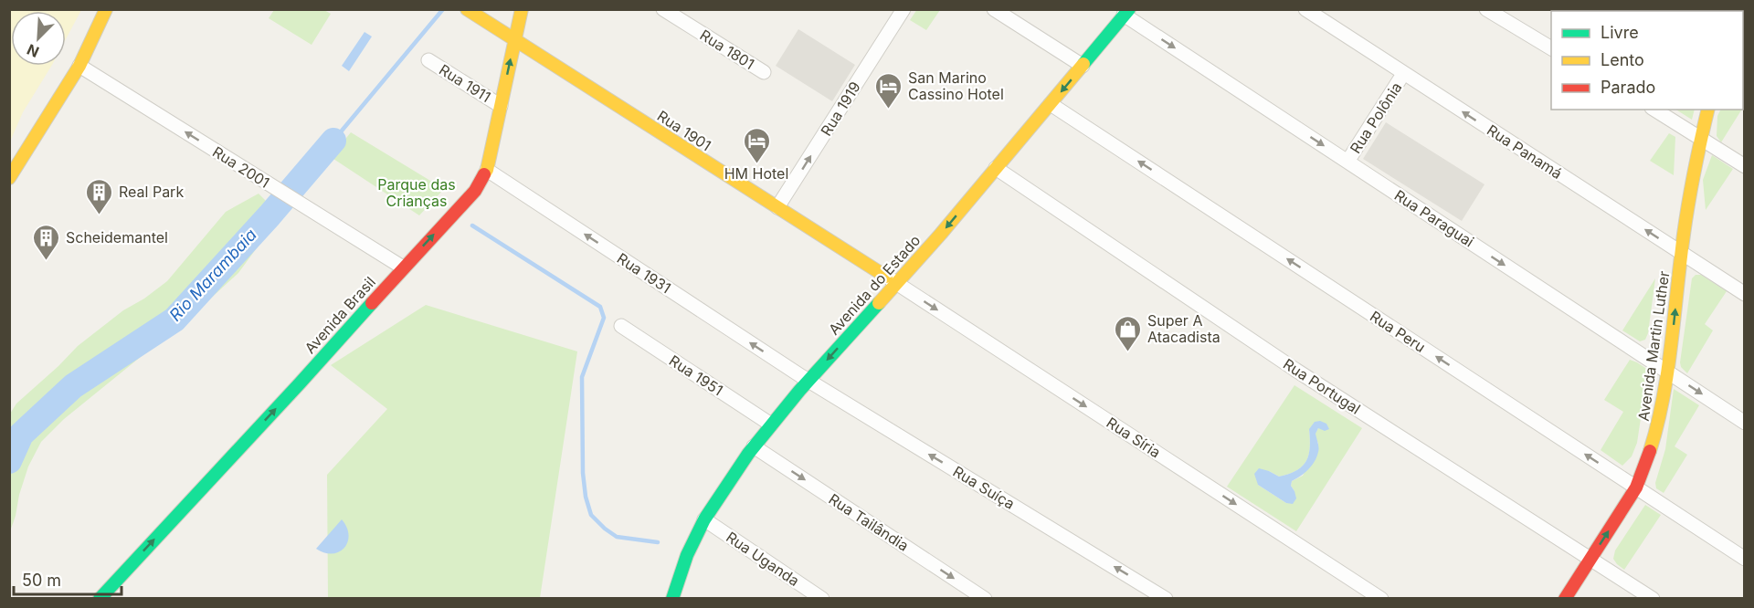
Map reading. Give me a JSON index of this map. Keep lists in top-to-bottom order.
{
  "streets": {
    "main road": [
      "Rua 1901",
      "Avenida do Estado",
      "Avenida Brasil",
      "Avenida Martin Luther"
    ],
    "street": [
      "Rua 1801",
      "Rua 1911",
      "Rua 1919",
      "Rua Polônia",
      "Rua Panamá",
      "Rua 2001",
      "Rua Paraguai",
      "Rua 1931",
      "Rua Peru",
      "Rua 1951",
      "Rua Portugal",
      "Rua Síria",
      "Rua Suíça",
      "Rua Tailândia",
      "Rua Uganda"
    ]
  },
  "crossings": [
    ["Rua 1911", "Avenida Brasil"],
    ["Rua 1919", "Rua 1901"],
    ["Rua Polônia", "Rua Panamá"],
    ["Rua Polônia", "Rua Paraguai"],
    ["Rua 1901", "Avenida do Estado"],
    ["Rua 1901", "Avenida Brasil"],
    ["Rua 1901", "Rua Síria"],
    ["Rua Panamá", "Avenida Martin Luther"],
    ["Rua 2001", "Avenida Brasil"],
    ["Rua Paraguai", "Avenida do Estado"],
    ["Rua Paraguai", "Avenida Martin Luther"],
    ["Rua 1931", "Avenida do Estado"],
    ["Rua 1931", "Avenida Brasil"],
    ["Rua 1931", "Rua Suíça"],
    ["Avenida do Estado", "Rua Peru"],
    ["Avenida do Estado", "Rua 1951"],
    ["Avenida do Estado", "Rua Portugal"],
    ["Avenida do Estado", "Rua Síria"],
    ["Avenida do Estado", "Rua Suíça"],
    ["Avenida do Estado", "Rua Tailândia"],
    ["Avenida do Estado", "Rua Uganda"],
    ["Rua Peru", "Avenida Martin Luther"],
    ["Avenida Martin Luther", "Rua Portugal"]
  ],
  "one_way": [
    "Rua 1919",
    "Rua 2001",
    "Rua Paraguai",
    "Rua 1931",
    "Avenida do Estado",
    "Avenida Brasil",
    "Rua Peru",
    "Avenida Martin Luther",
    "Rua Síria",
    "Rua Suíça",
    "Rua Tailândia"
  ],
  "water": ["Rio Marambaia"],
  "parks": ["Parque das Crianças"],
  "places": {
    "hotel": ["San Marino Cassino Hotel", "HM Hotel"],
    "building": ["Real Park", "Scheidemantel"],
    "shop": ["Super A Atacadista"]
  },
  "legend": ["Livre", "Lento", "Parado"],
  "scale_bar": "50 m",
  "north": "bottom left"
}
